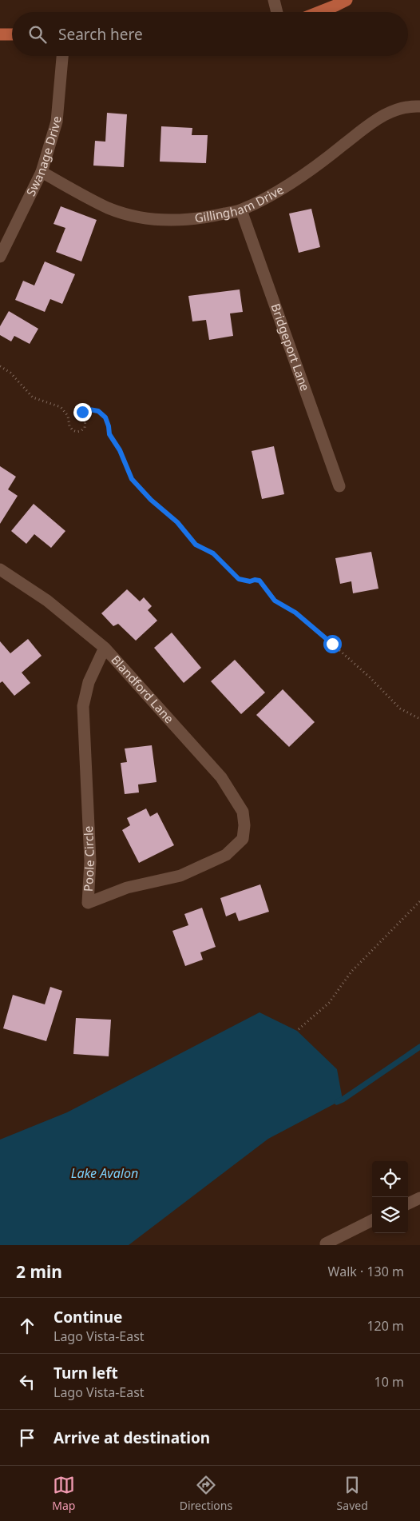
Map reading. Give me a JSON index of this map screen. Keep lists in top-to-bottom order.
{
  "streets": {
    "street": [
      "Swanage Drive",
      "Gillingham Drive",
      "Bridgeport Lane",
      "Blandford Lane",
      "Poole Circle"
    ]
  },
  "crossings": [
    ["Swanage Drive", "Gillingham Drive"],
    ["Gillingham Drive", "Bridgeport Lane"],
    ["Blandford Lane", "Poole Circle"]
  ],
  "water": ["Lake Avalon"],
  "page": {
    "search": "Search here",
    "heading": ["2 min", "Walk · 130 m"],
    "list": [
      ["Continue", "Lago Vista-East", "120 m"],
      ["Turn left", "Lago Vista-East", "10 m"],
      "Arrive at destination"
    ],
    "nav": ["Map", "Directions", "Saved"]
  }
}
